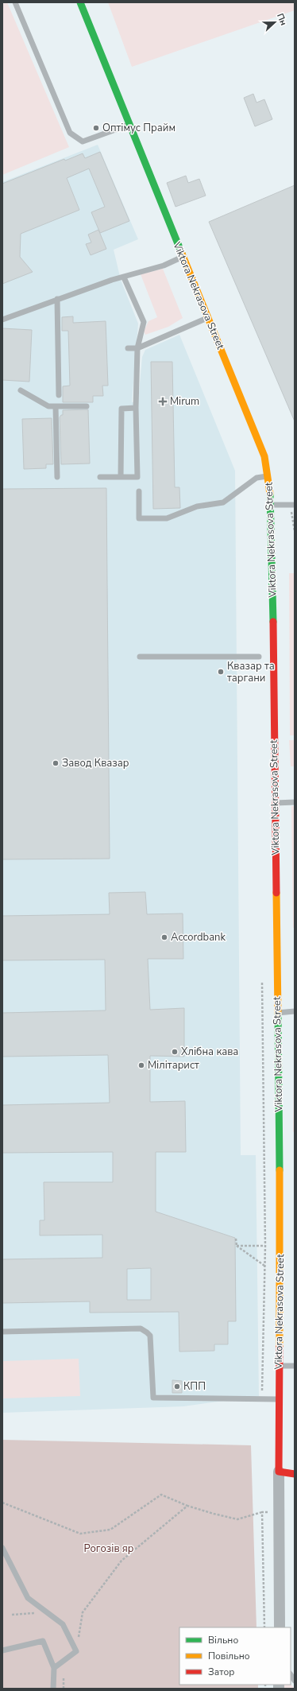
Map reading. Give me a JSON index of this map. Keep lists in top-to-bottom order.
{
  "streets": {
    "main road": ["Viktora Nekrasova Street"]
  },
  "parks": ["Рогозів яр"],
  "places": {
    "other": [
      "Оптімус Прайм",
      "Квазар та таргани",
      "Завод Квазар",
      "Accordbank",
      "Хлібна кава",
      "Мілітарист",
      "КПП"
    ],
    "health": ["Mirum"]
  },
  "legend": ["Вільно", "Повільно", "Затор"],
  "north": "right"
}
